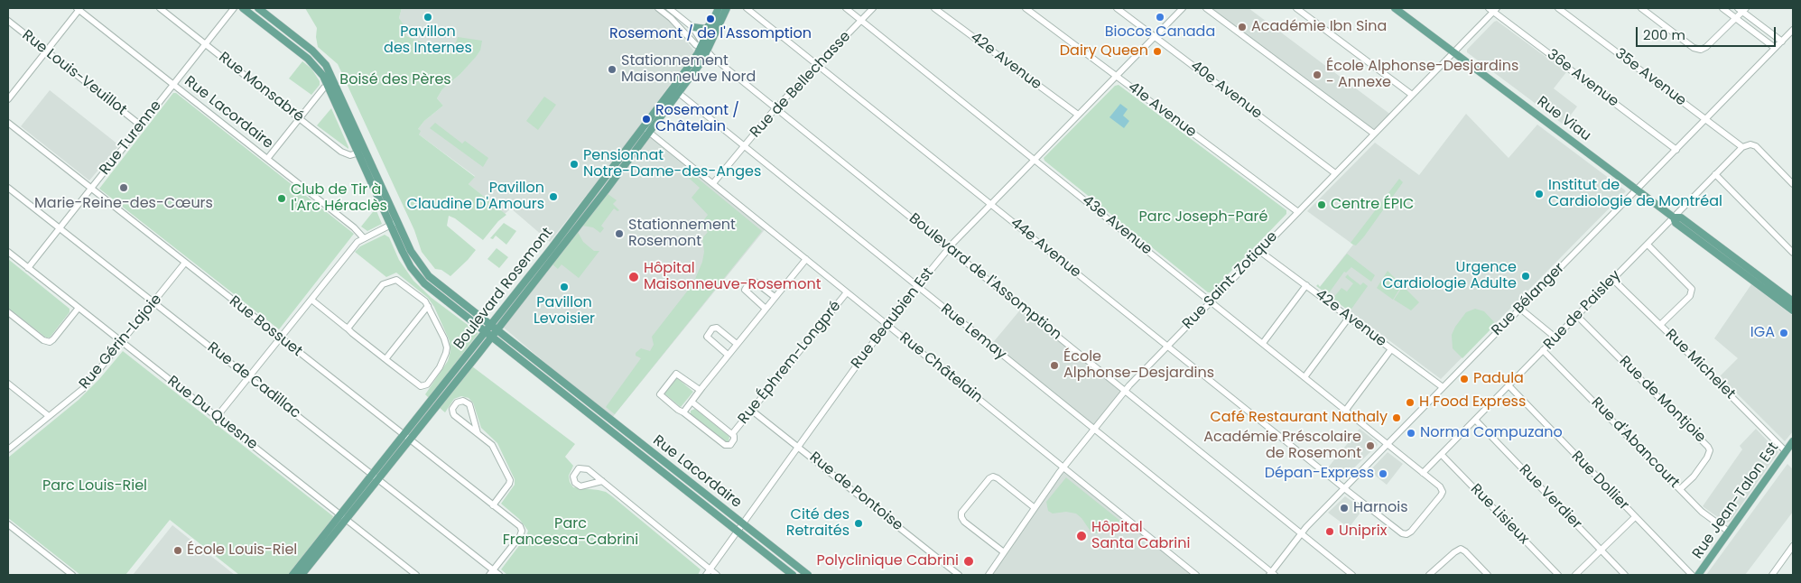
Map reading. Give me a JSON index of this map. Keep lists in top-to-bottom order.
{
  "streets": {
    "main road": [
      "Rue Lacordaire",
      "Rue Viau",
      "Boulevard Rosemont",
      "Rue Jean-Talon Est"
    ],
    "street": [
      "42e Avenue",
      "Rue Louis-Veuillot",
      "35e Avenue",
      "36e Avenue",
      "Rue de Bellechasse",
      "Rue Monsabré",
      "40e Avenue",
      "41e Avenue",
      "Rue Turenne",
      "43e Avenue",
      "44e Avenue",
      "Boulevard de l'Assomption",
      "Rue Saint-Zotique",
      "Rue Bélanger",
      "Rue de Paisley",
      "Rue Beaubien Est",
      "Rue Bossuet",
      "Rue Lemay",
      "Rue Gérin-Lajoie",
      "Rue Éphrem-Longpré",
      "Rue Michelet",
      "Rue Châtelain",
      "Rue de Cadillac",
      "Rue de Montjoie",
      "Rue Du Quesne",
      "Rue d'Abancourt",
      "Rue Dollier",
      "Rue de Pontoise",
      "Rue Verdier",
      "Rue Lisieux"
    ]
  },
  "crossings": [
    ["42e Avenue", "Rue Saint-Zotique"],
    ["42e Avenue", "Rue Bélanger"],
    ["42e Avenue", "Rue Beaubien Est"],
    ["Rue Louis-Veuillot", "Rue Turenne"],
    ["35e Avenue", "Rue Bélanger"],
    ["35e Avenue", "Rue de Paisley"],
    ["36e Avenue", "Rue Saint-Zotique"],
    ["36e Avenue", "Rue Bélanger"],
    ["Rue de Bellechasse", "43e Avenue"],
    ["Rue de Bellechasse", "44e Avenue"],
    ["Rue de Bellechasse", "Boulevard de l'Assomption"],
    ["Rue de Bellechasse", "Rue Lemay"],
    ["Rue de Bellechasse", "Rue Châtelain"],
    ["Rue Monsabré", "Rue Lacordaire"],
    ["Rue Monsabré", "Rue Turenne"],
    ["40e Avenue", "Rue Saint-Zotique"],
    ["40e Avenue", "Rue Beaubien Est"],
    ["41e Avenue", "Rue Saint-Zotique"],
    ["41e Avenue", "Rue Beaubien Est"],
    ["Rue Lacordaire", "Rue Turenne"],
    ["Rue Lacordaire", "Boulevard Rosemont"],
    ["Rue Lacordaire", "Rue Beaubien Est"],
    ["Rue Viau", "Rue Saint-Zotique"],
    ["Rue Viau", "Rue Bélanger"],
    ["Rue Viau", "Rue de Paisley"],
    ["Rue Turenne", "Rue Bossuet"],
    ["Rue Turenne", "Rue de Cadillac"],
    ["Rue Turenne", "Rue Du Quesne"],
    ["43e Avenue", "44e Avenue"],
    ["43e Avenue", "Rue Saint-Zotique"],
    ["43e Avenue", "Rue Bélanger"],
    ["43e Avenue", "Rue de Paisley"],
    ["43e Avenue", "Rue Beaubien Est"],
    ["44e Avenue", "Rue Saint-Zotique"],
    ["44e Avenue", "Rue Bélanger"],
    ["44e Avenue", "Rue de Paisley"],
    ["44e Avenue", "Rue Beaubien Est"],
    ["Boulevard de l'Assomption", "Rue Saint-Zotique"],
    ["Boulevard de l'Assomption", "Boulevard Rosemont"],
    ["Boulevard de l'Assomption", "Rue Bélanger"],
    ["Boulevard de l'Assomption", "Rue Beaubien Est"],
    ["Rue Saint-Zotique", "Rue Lemay"],
    ["Rue Saint-Zotique", "Rue Châtelain"],
    ["Boulevard Rosemont", "Rue Bossuet"],
    ["Boulevard Rosemont", "Rue Lemay"],
    ["Boulevard Rosemont", "Rue Châtelain"],
    ["Boulevard Rosemont", "Rue de Cadillac"],
    ["Boulevard Rosemont", "Rue Du Quesne"],
    ["Rue Bélanger", "Rue Lemay"],
    ["Rue de Paisley", "Rue Michelet"],
    ["Rue de Paisley", "Rue de Montjoie"],
    ["Rue de Paisley", "Rue d'Abancourt"],
    ["Rue de Paisley", "Rue Dollier"],
    ["Rue de Paisley", "Rue Verdier"],
    ["Rue de Paisley", "Rue Lisieux"],
    ["Rue Beaubien Est", "Rue Lemay"],
    ["Rue Beaubien Est", "Rue Châtelain"],
    ["Rue Beaubien Est", "Rue de Pontoise"],
    ["Rue Bossuet", "Rue Gérin-Lajoie"],
    ["Rue Bossuet", "Rue de Cadillac"],
    ["Rue Gérin-Lajoie", "Rue de Cadillac"],
    ["Rue Gérin-Lajoie", "Rue Du Quesne"],
    ["Rue Éphrem-Longpré", "Rue Châtelain"],
    ["Rue Éphrem-Longpré", "Rue de Pontoise"],
    ["Rue Michelet", "Rue Jean-Talon Est"],
    ["Rue de Montjoie", "Rue d'Abancourt"],
    ["Rue d'Abancourt", "Rue Jean-Talon Est"]
  ],
  "parks": [
    "Boisé des Pères",
    "Parc Joseph-Paré",
    "Parc Louis-Riel",
    "Parc Francesca-Cabrini"
  ],
  "places": [
    "Pavillon des Internes",
    "Biocos Canada",
    "Rosemont / de l'Assomption",
    "Académie Ibn Sina",
    "Dairy Queen",
    "Stationnement Maisonneuve Nord",
    "École Alphonse-Desjardins - Annexe",
    "Rosemont / Châtelain",
    "Pensionnat Notre-Dame-des-Anges",
    "Marie-Reine-des-Cœurs",
    "Institut de Cardiologie de Montréal",
    "Pavillon Claudine D'Amours",
    "Club de Tir à l'Arc Héraclès",
    "Centre ÉPIC",
    "Stationnement Rosemont",
    "Urgence Cardiologie Adulte",
    "Hôpital Maisonneuve-Rosemont",
    "Pavillon Levoisier",
    "IGA",
    "École Alphonse-Desjardins",
    "Padula",
    "H Food Express",
    "Café Restaurant Nathaly",
    "Norma Compuzano",
    "Académie Préscolaire de Rosemont",
    "Dépan-Express",
    "Harnois",
    "Cité des Retraités",
    "Uniprix",
    "Hôpital Santa Cabrini",
    "École Louis-Riel",
    "Polyclinique Cabrini"
  ],
  "scale_bar": "200 m"
}
